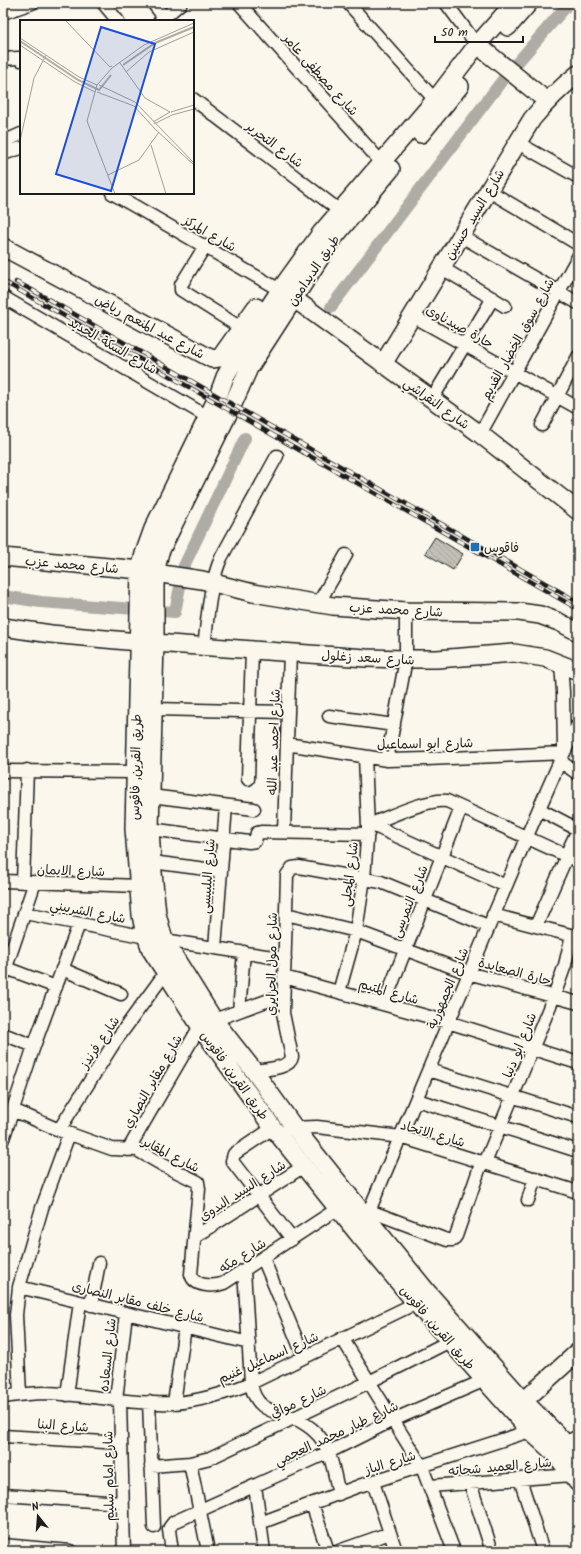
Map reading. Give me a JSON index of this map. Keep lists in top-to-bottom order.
{
  "streets": {
    "main road": [
      "شارع السيد حسنين",
      "طريق الديدامون",
      "شارع عبد المنعم رياض",
      "شارع النقراشي",
      "شارع محمد عزب",
      "شارع سعد زغلول",
      "طريق القرين, فاقوس"
    ],
    "street": [
      "شارع مصطفى عامر",
      "شارع التحرير",
      "شارع المركز",
      "حارة صيدناوى",
      "شارع سوق الخضار القديم",
      "شارع السكة الحديد",
      "شارع احمد عبد الله",
      "شارع ابو اسماعيل",
      "شارع الايمان",
      "شارع المجلى",
      "شارع البلبيسى",
      "شارع النمرسى",
      "شارع الشربيني",
      "شارع مول الحرايري",
      "حارة الصعايدة",
      "شارع الجمهورية",
      "شارع المتيم",
      "شارع فرندز",
      "شارع ابو دنيا",
      "شارع مقابر النصاري",
      "شارع الاتحاد",
      "شارع المقابر",
      "شارع السيد البدوى",
      "شارع مكه",
      "شارع خلف مقابر النصارى",
      "شارع السعاده",
      "شارع اسماعيل غنيم",
      "شارع موافي",
      "شارع البنا",
      "شارع طيار محمد العجمي",
      "شارع الباز",
      "شارع العميد شحاته",
      "شارع امام سليم"
    ]
  },
  "crossings": [
    ["شارع مصطفى عامر", "طريق الديدامون"],
    ["شارع التحرير", "طريق الديدامون"],
    ["شارع السيد حسنين", "حارة صيدناوى"],
    ["شارع السيد حسنين", "شارع النقراشي"],
    ["شارع المركز", "طريق الديدامون"],
    ["شارع المركز", "شارع عبد المنعم رياض"],
    ["شارع المركز", "شارع النقراشي"],
    ["طريق الديدامون", "شارع عبد المنعم رياض"],
    ["طريق الديدامون", "شارع السكة الحديد"],
    ["طريق الديدامون", "شارع النقراشي"],
    ["طريق الديدامون", "شارع محمد عزب"],
    ["طريق الديدامون", "طريق القرين, فاقوس"],
    ["شارع عبد المنعم رياض", "شارع النقراشي"],
    ["حارة صيدناوى", "شارع سوق الخضار القديم"],
    ["شارع سوق الخضار القديم", "شارع النقراشي"],
    ["شارع محمد عزب", "طريق القرين, فاقوس"],
    ["شارع سعد زغلول", "شارع احمد عبد الله"],
    ["شارع سعد زغلول", "طريق القرين, فاقوس"],
    ["شارع سعد زغلول", "شارع الجمهورية"],
    ["شارع احمد عبد الله", "شارع ابو اسماعيل"],
    ["شارع ابو اسماعيل", "شارع المجلى"],
    ["شارع ابو اسماعيل", "شارع الجمهورية"],
    ["طريق القرين, فاقوس", "شارع الايمان"],
    ["طريق القرين, فاقوس", "شارع الشربيني"],
    ["طريق القرين, فاقوس", "شارع مول الحرايري"],
    ["طريق القرين, فاقوس", "شارع الجمهورية"],
    ["طريق القرين, فاقوس", "شارع فرندز"],
    ["طريق القرين, فاقوس", "شارع ابو دنيا"],
    ["طريق القرين, فاقوس", "شارع مقابر النصاري"],
    ["طريق القرين, فاقوس", "شارع الاتحاد"],
    ["طريق القرين, فاقوس", "شارع السيد البدوى"],
    ["طريق القرين, فاقوس", "شارع مكه"],
    ["طريق القرين, فاقوس", "شارع اسماعيل غنيم"],
    ["طريق القرين, فاقوس", "شارع موافي"],
    ["طريق القرين, فاقوس", "شارع طيار محمد العجمي"],
    ["طريق القرين, فاقوس", "شارع الباز"],
    ["طريق القرين, فاقوس", "شارع العميد شحاته"],
    ["شارع المجلى", "شارع مول الحرايري"],
    ["شارع المجلى", "حارة الصعايدة"],
    ["شارع المجلى", "شارع المتيم"],
    ["شارع النمرسى", "حارة الصعايدة"],
    ["شارع النمرسى", "شارع المتيم"],
    ["شارع مول الحرايري", "حارة الصعايدة"],
    ["شارع مول الحرايري", "شارع المتيم"],
    ["حارة الصعايدة", "شارع الجمهورية"],
    ["حارة الصعايدة", "شارع ابو دنيا"],
    ["شارع الجمهورية", "شارع المتيم"],
    ["شارع الجمهورية", "شارع ابو دنيا"],
    ["شارع الجمهورية", "شارع الاتحاد"],
    ["شارع المتيم", "شارع ابو دنيا"],
    ["شارع فرندز", "شارع المقابر"],
    ["شارع فرندز", "شارع خلف مقابر النصارى"],
    ["شارع فرندز", "شارع اسماعيل غنيم"],
    ["شارع ابو دنيا", "شارع الاتحاد"],
    ["شارع مقابر النصاري", "شارع المقابر"],
    ["شارع المقابر", "شارع السيد البدوى"],
    ["شارع المقابر", "شارع مكه"],
    ["شارع السيد البدوى", "شارع مكه"],
    ["شارع خلف مقابر النصارى", "شارع السعاده"],
    ["شارع السعاده", "شارع اسماعيل غنيم"],
    ["شارع السعاده", "شارع امام سليم"],
    ["شارع اسماعيل غنيم", "شارع امام سليم"],
    ["شارع البنا", "شارع امام سليم"]
  ],
  "places": {
    "transit": ["فاقوس"]
  },
  "scale_bar": "50 m",
  "north": "top"
}
